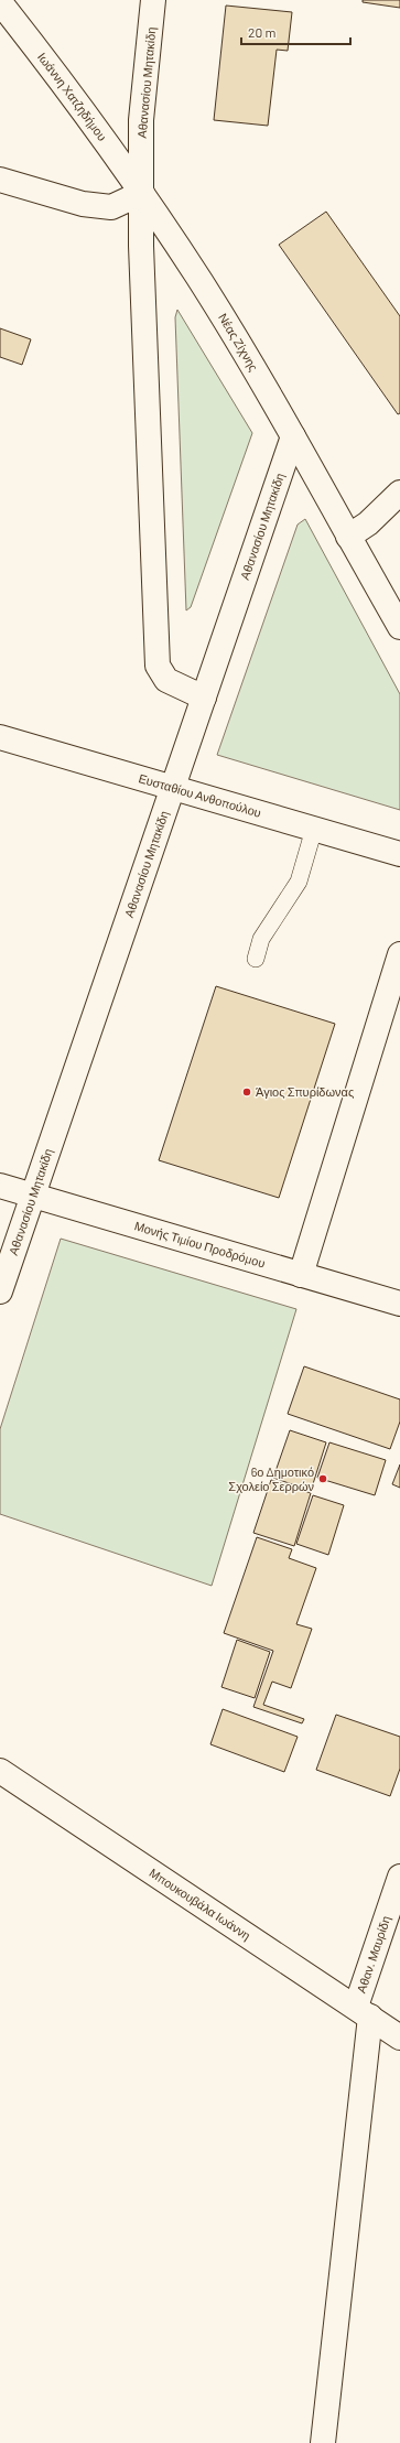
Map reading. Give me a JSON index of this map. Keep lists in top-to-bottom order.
{
  "streets": {
    "street": [
      "Αθανασίου Μητακίδη",
      "Ιωάννη Χατζηδήμου",
      "Νέας Ζίχνης",
      "Ευσταθίου Ανθοπούλου",
      "Μονής Τιμίου Προδρόμου",
      "Μπουκουβάλα Ιωάννη",
      "Αθαν. Μαυρίδη"
    ]
  },
  "crossings": [
    ["Αθανασίου Μητακίδη", "Ιωάννη Χατζηδήμου"],
    ["Αθανασίου Μητακίδη", "Νέας Ζίχνης"],
    ["Αθανασίου Μητακίδη", "Ευσταθίου Ανθοπούλου"],
    ["Αθανασίου Μητακίδη", "Μονής Τιμίου Προδρόμου"],
    ["Ιωάννη Χατζηδήμου", "Νέας Ζίχνης"],
    ["Μπουκουβάλα Ιωάννη", "Αθαν. Μαυρίδη"]
  ],
  "places": ["Άγιος Σπυρίδωνας", "6ο Δημοτικό Σχολείο Σερρών"],
  "scale_bar": "20 m"
}
